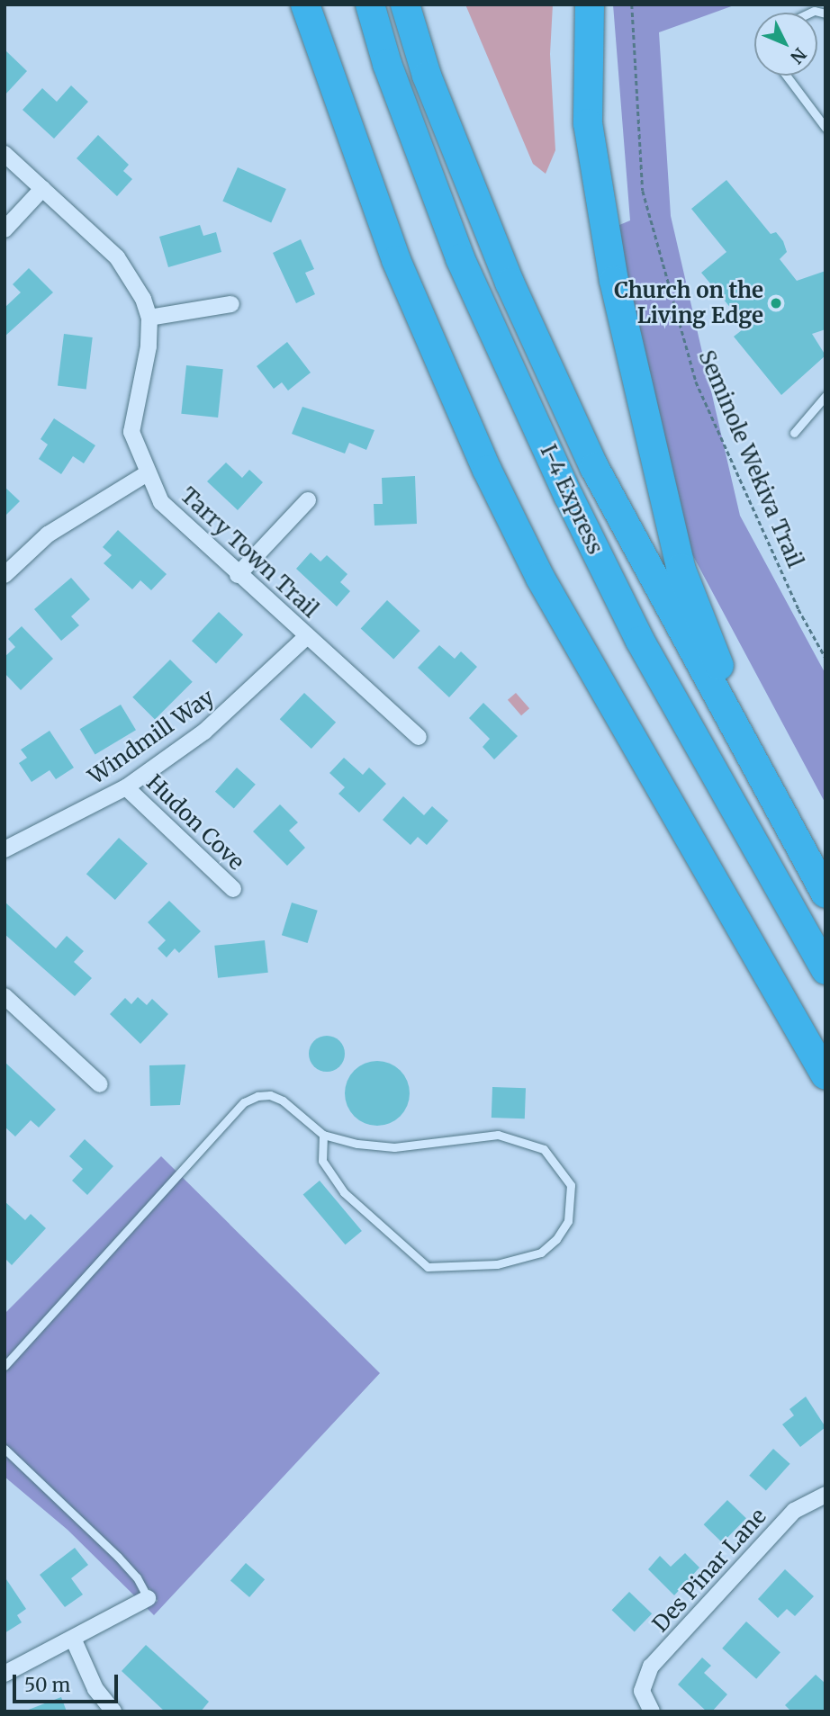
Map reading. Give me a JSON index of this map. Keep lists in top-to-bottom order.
{
  "streets": {
    "highway": ["I-4 Express"],
    "street": [
      "Tarry Town Trail",
      "Windmill Way",
      "Hudon Cove",
      "Des Pinar Lane"
    ],
    "path": ["Seminole Wekiva Trail"]
  },
  "crossings": [
    ["Tarry Town Trail", "Windmill Way"],
    ["Windmill Way", "Hudon Cove"]
  ],
  "places": ["Church on the Living Edge"],
  "scale_bar": "50 m",
  "north": "bottom right"
}
